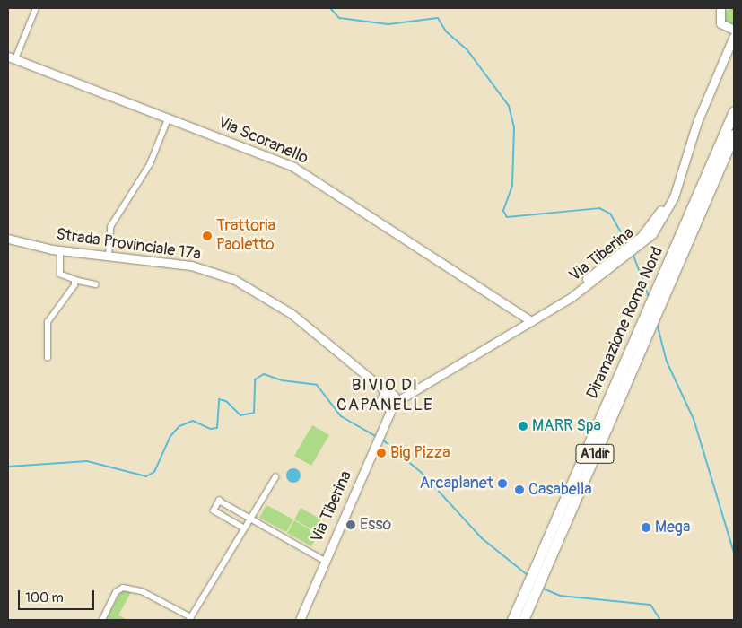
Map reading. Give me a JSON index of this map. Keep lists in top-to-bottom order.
{
  "streets": {
    "highway": ["Diramazione Roma Nord", "A1dir"],
    "main road": ["Via Scoranello", "Strada Provinciale 17a", "Via Tiberina"]
  },
  "crossings": [
    ["Via Scoranello", "Via Tiberina"],
    ["Strada Provinciale 17a", "Via Tiberina"]
  ],
  "districts": ["BIVIO DI CAPANELLE"],
  "places": [
    "Trattoria Paoletto",
    "MARR Spa",
    "Big Pizza",
    "Arcaplanet",
    "Casabella",
    "Esso",
    "Mega"
  ],
  "scale_bar": "100 m"
}
